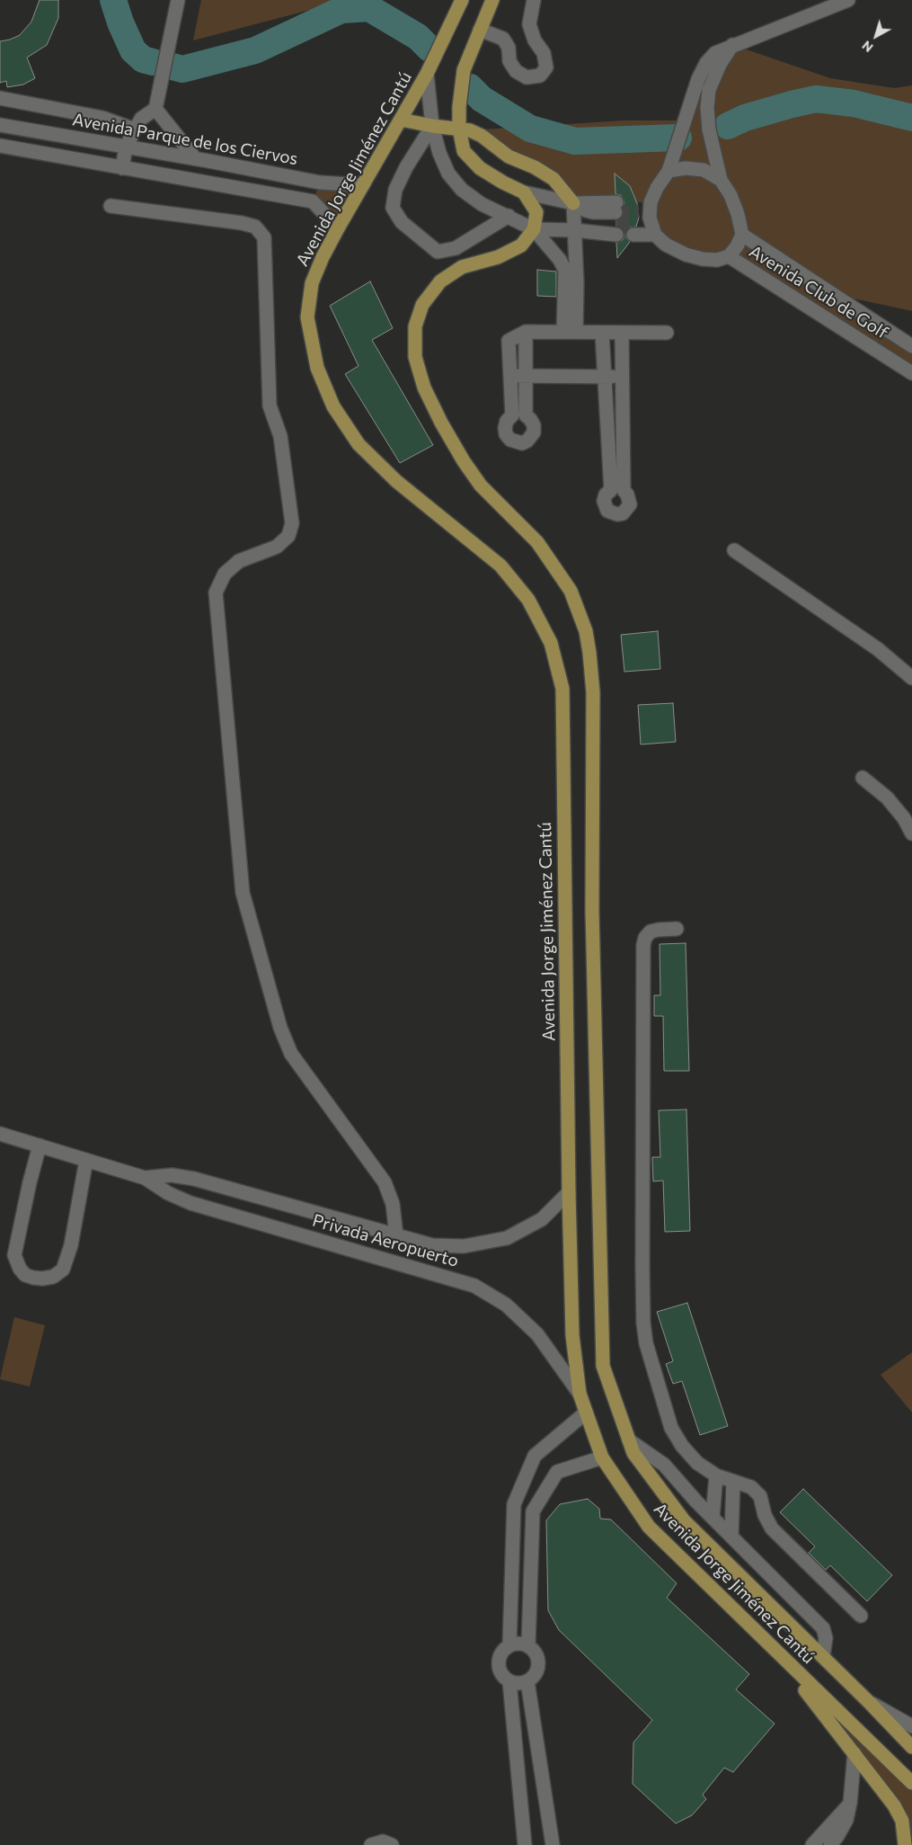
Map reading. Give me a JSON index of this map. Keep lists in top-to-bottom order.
{
  "streets": {
    "main road": ["Avenida Jorge Jiménez Cantú"],
    "street": ["Avenida Parque de los Ciervos", "Avenida Club de Golf", "Privada Aeropuerto"]
  },
  "crossings": [
    ["Avenida Parque de los Ciervos", "Avenida Jorge Jiménez Cantú"],
    ["Avenida Jorge Jiménez Cantú", "Privada Aeropuerto"]
  ],
  "north": "bottom left"
}
